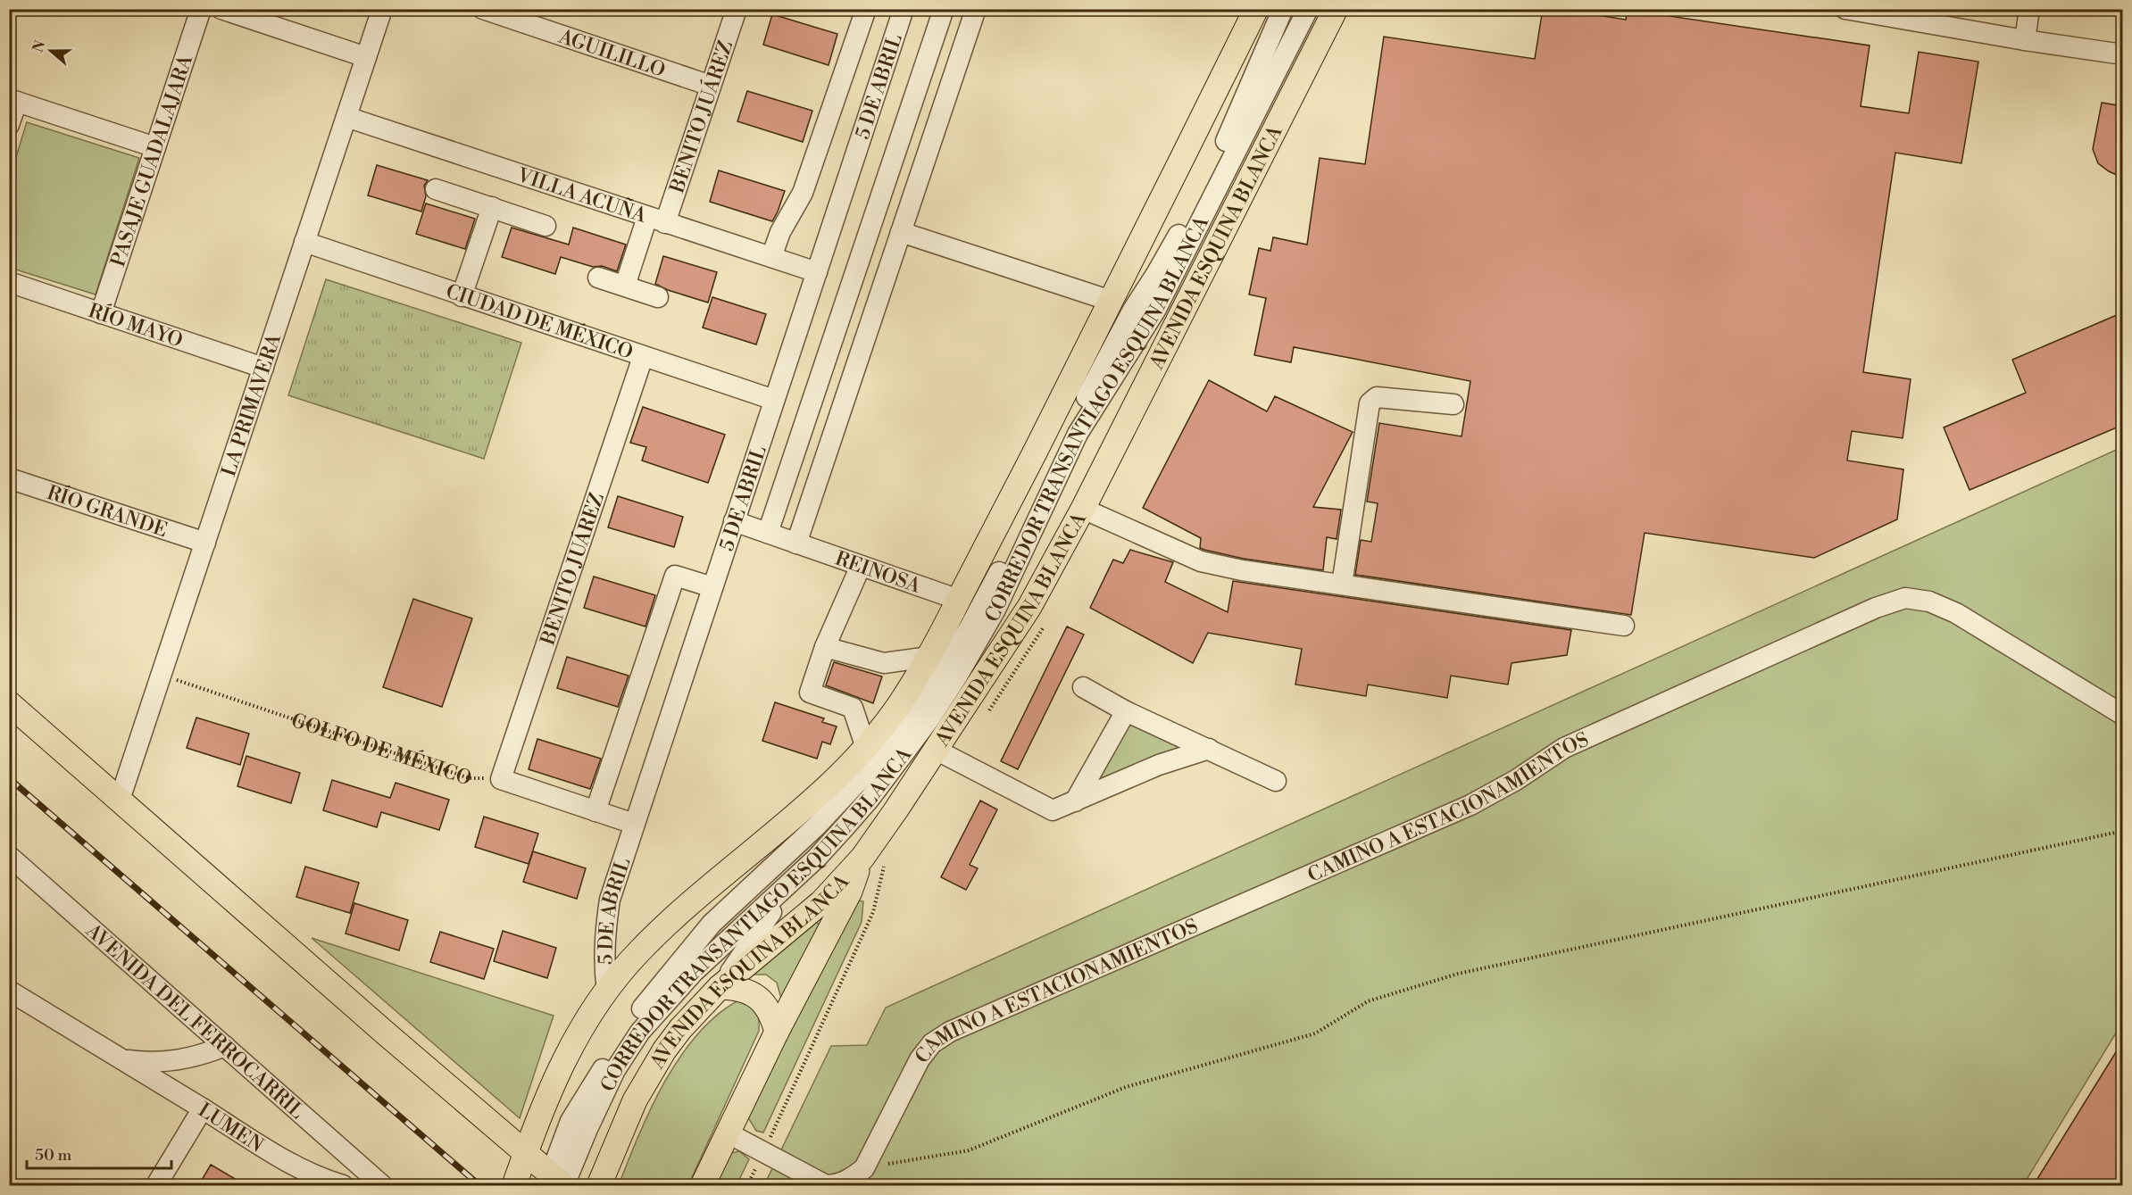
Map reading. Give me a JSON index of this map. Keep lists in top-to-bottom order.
{
  "streets": {
    "main road": ["AVENIDA ESQUINA BLANCA"],
    "street": [
      "AGUILILLO",
      "5 DE ABRIL",
      "BENITO JUÁREZ",
      "PASAJE GUADALAJARA",
      "VILLA ACUÑA",
      "CIUDAD DE MÉXICO",
      "RÍO MAYO",
      "LA PRIMAVERA",
      "CORREDOR TRANSANTIAGO ESQUINA BLANCA",
      "RÍO GRANDE",
      "REINOSA",
      "GOLFO DE MÉXICO",
      "CAMINO A ESTACIONAMIENTOS",
      "AVENIDA DEL FERROCARRIL",
      "LUMEN"
    ]
  },
  "crossings": [
    ["AGUILILLO", "BENITO JUÁREZ"],
    ["5 DE ABRIL", "VILLA ACUÑA"],
    ["5 DE ABRIL", "CIUDAD DE MÉXICO"],
    ["5 DE ABRIL", "REINOSA"],
    ["5 DE ABRIL", "GOLFO DE MÉXICO"],
    ["BENITO JUÁREZ", "VILLA ACUÑA"],
    ["BENITO JUÁREZ", "CIUDAD DE MÉXICO"],
    ["BENITO JUÁREZ", "GOLFO DE MÉXICO"],
    ["PASAJE GUADALAJARA", "RÍO MAYO"],
    ["VILLA ACUÑA", "LA PRIMAVERA"],
    ["CIUDAD DE MÉXICO", "LA PRIMAVERA"],
    ["RÍO MAYO", "LA PRIMAVERA"],
    ["LA PRIMAVERA", "RÍO GRANDE"],
    ["LA PRIMAVERA", "GOLFO DE MÉXICO"],
    ["AVENIDA DEL FERROCARRIL", "LUMEN"]
  ],
  "scale_bar": "50 m",
  "north": "left"
}
